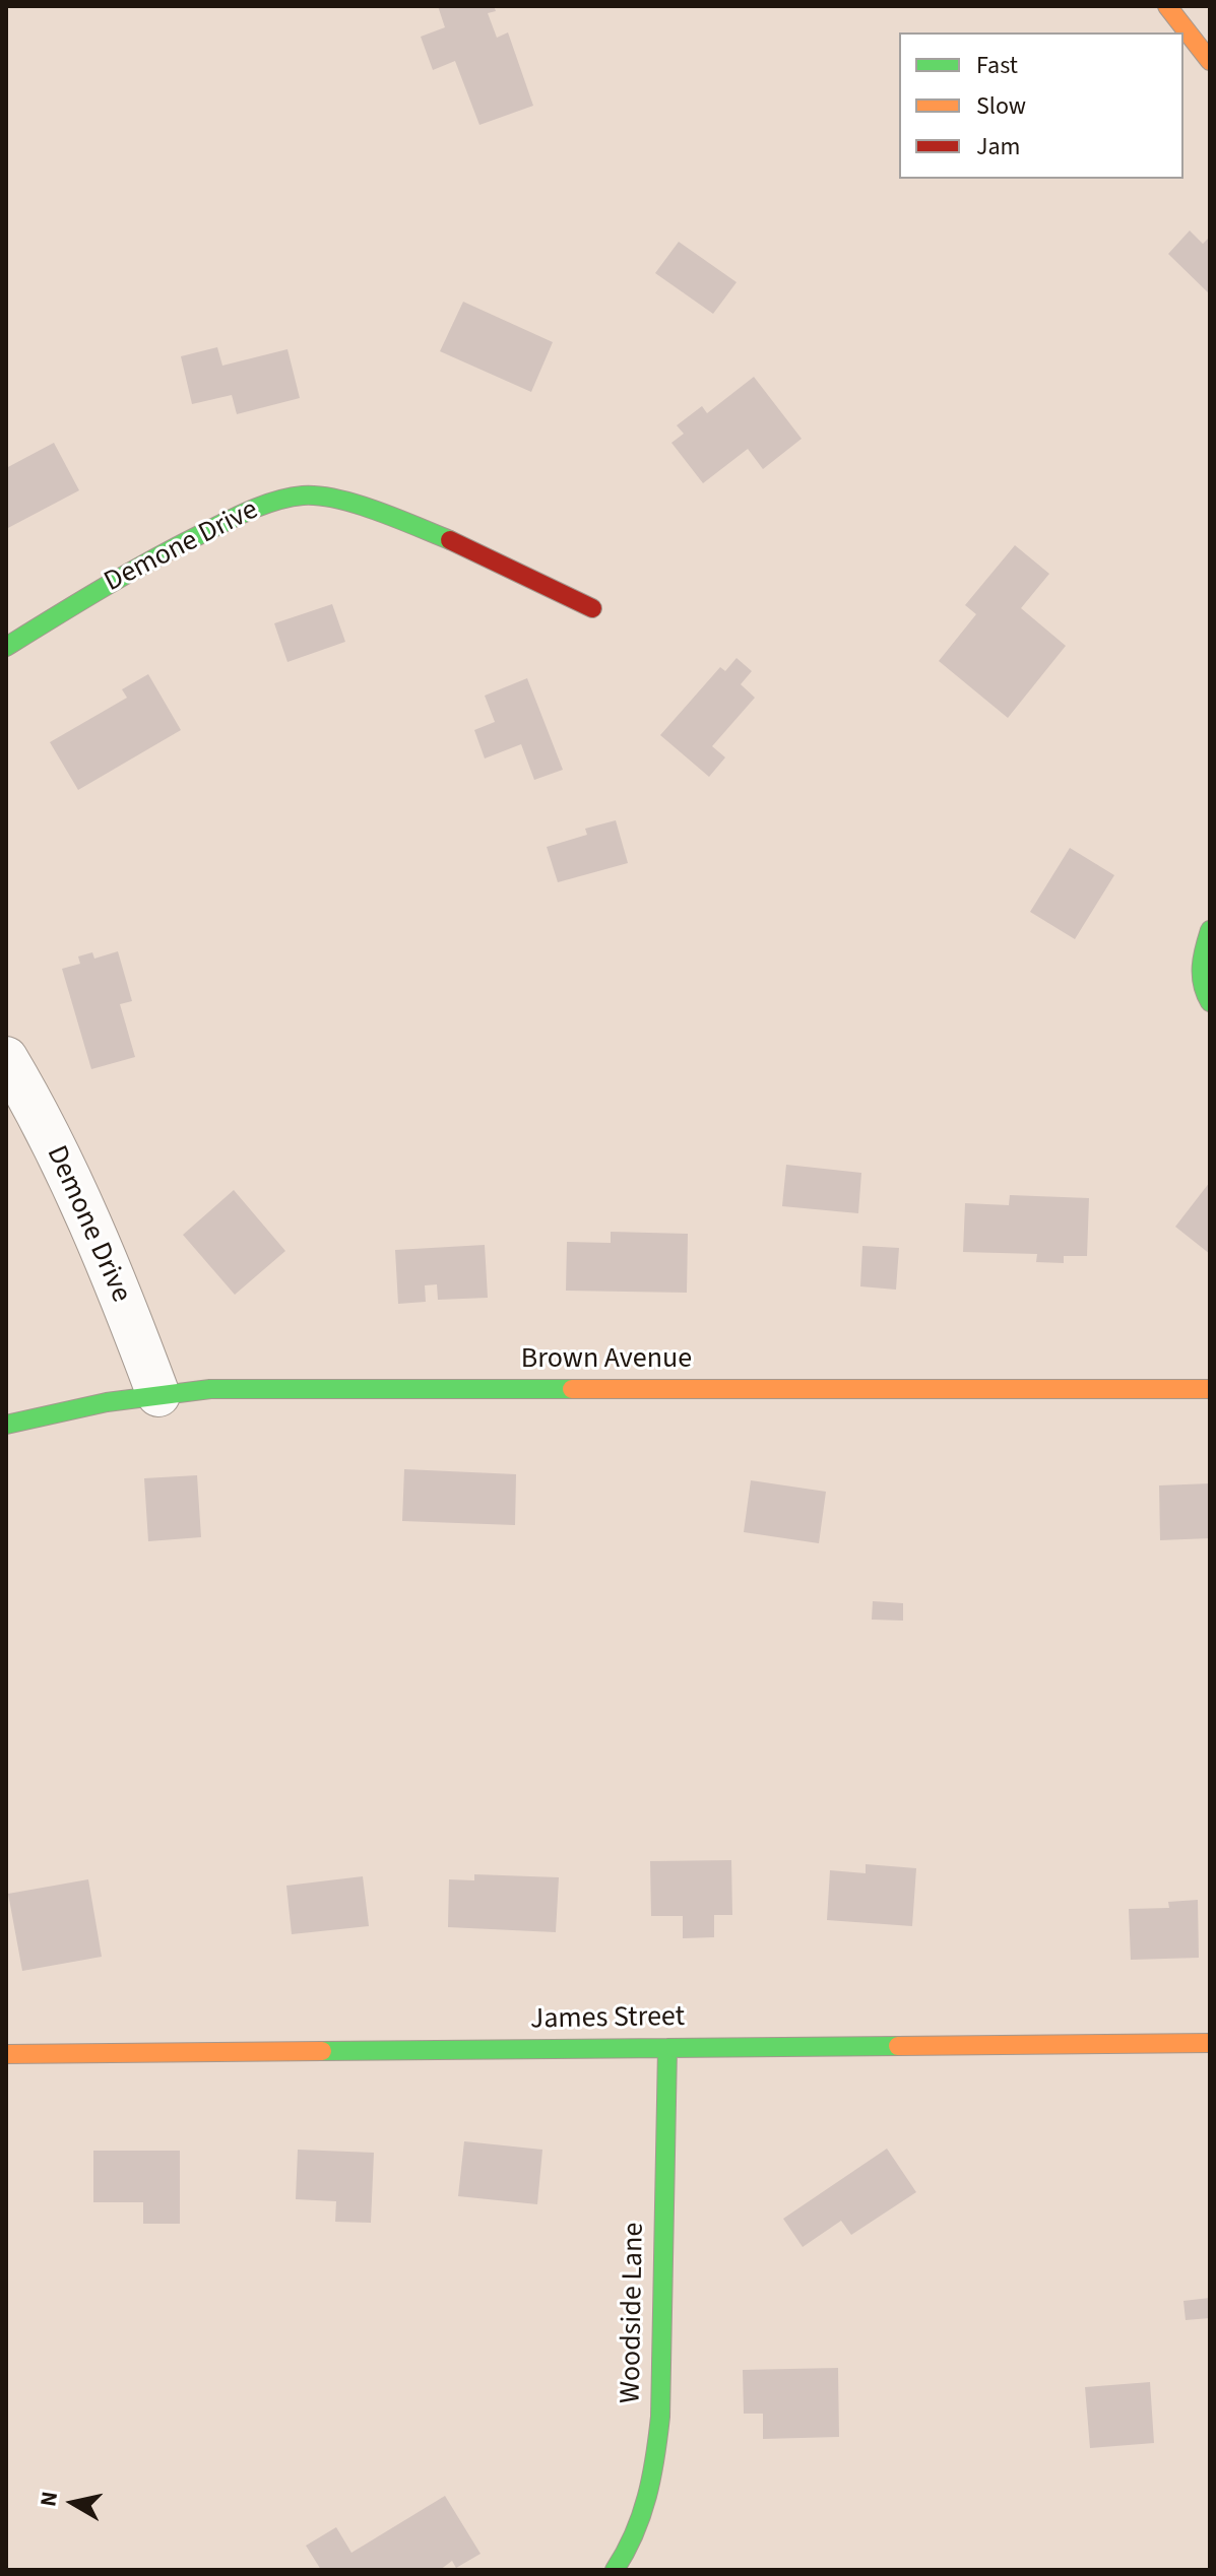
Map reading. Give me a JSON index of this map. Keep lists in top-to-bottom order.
{
  "streets": {
    "street": [
      "Demone Drive",
      "Brown Avenue",
      "James Street",
      "Woodside Lane"
    ]
  },
  "crossings": [
    ["Demone Drive", "Brown Avenue"],
    ["James Street", "Woodside Lane"]
  ],
  "legend": ["Fast", "Slow", "Jam"],
  "north": "left"
}
